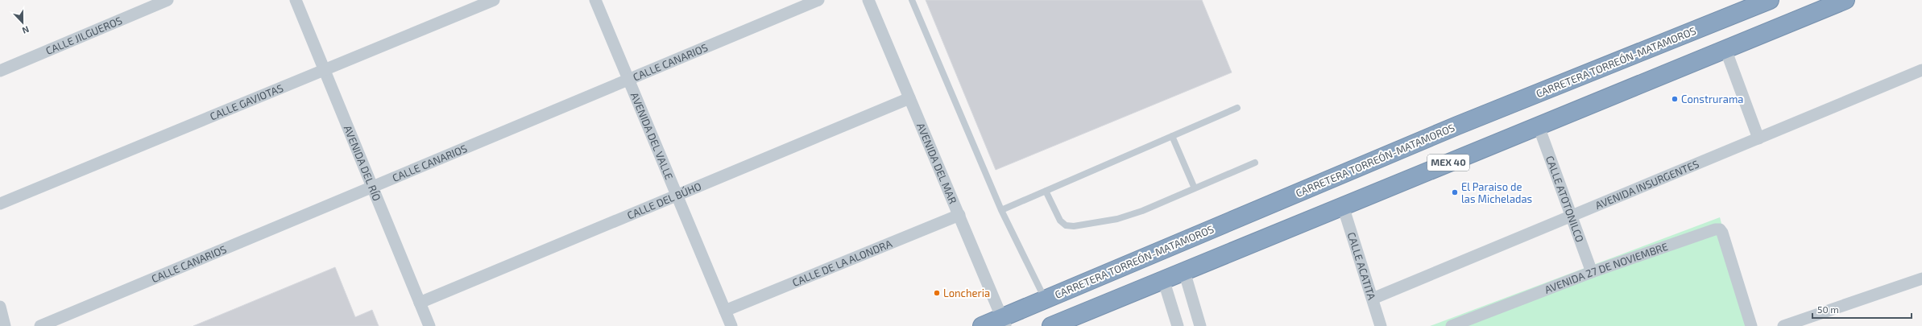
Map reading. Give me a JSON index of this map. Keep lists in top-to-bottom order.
{
  "streets": {
    "highway": ["CARRETERA TORREÓN-MATAMOROS", "MEX 40"],
    "street": [
      "CALLE JILGUEROS",
      "CALLE CANARIOS",
      "CALLE GAVIOTAS",
      "AVENIDA DEL VALLE",
      "AVENIDA DEL RÍO",
      "AVENIDA DEL MAR",
      "AVENIDA INSURGENTES",
      "CALLE ATOTONILCO",
      "CALLE DEL BÚHO",
      "CALLE DE LA ALONDRA",
      "CALLE ACATITA",
      "AVENIDA 27 DE NOVIEMBRE"
    ]
  },
  "crossings": [
    ["CALLE CANARIOS", "AVENIDA DEL VALLE"],
    ["CALLE CANARIOS", "AVENIDA DEL RÍO"],
    ["CARRETERA TORREÓN-MATAMOROS", "AVENIDA DEL MAR"],
    ["CALLE GAVIOTAS", "AVENIDA DEL RÍO"],
    ["AVENIDA DEL VALLE", "CALLE DEL BÚHO"],
    ["AVENIDA DEL VALLE", "CALLE DE LA ALONDRA"],
    ["MEX 40", "CALLE ATOTONILCO"],
    ["MEX 40", "CALLE ACATITA"],
    ["AVENIDA DEL RÍO", "CALLE DEL BÚHO"],
    ["AVENIDA DEL MAR", "CALLE DEL BÚHO"],
    ["AVENIDA DEL MAR", "CALLE DE LA ALONDRA"],
    ["AVENIDA INSURGENTES", "CALLE ATOTONILCO"],
    ["AVENIDA INSURGENTES", "CALLE ACATITA"],
    ["CALLE ATOTONILCO", "AVENIDA 27 DE NOVIEMBRE"]
  ],
  "places": ["Construrama", "El Paraiso de las Micheladas", "Loncheria"],
  "scale_bar": "50 m",
  "north": "bottom"
}
